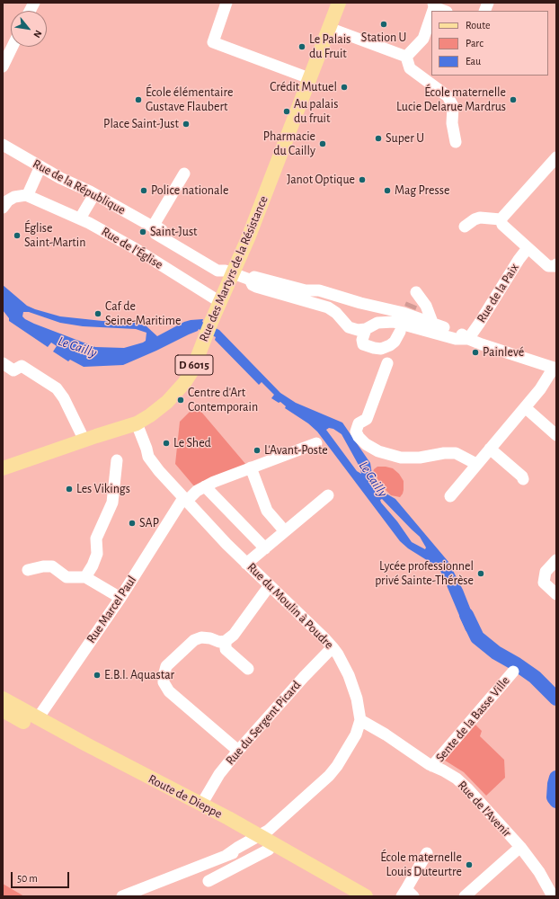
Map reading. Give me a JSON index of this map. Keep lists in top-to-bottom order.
{
  "streets": {
    "main road": ["Rue des Martyrs de la Résistance", "D 6015", "Route de Dieppe"],
    "street": [
      "Rue de la République",
      "Rue de l'Église",
      "Rue de la Paix",
      "Rue du Moulin à Poudre",
      "Rue Marcel Paul",
      "Sente de la Basse Ville",
      "Rue du Sergent Picard",
      "Rue de l'Avenir"
    ]
  },
  "crossings": [
    ["Rue de la République", "Rue des Martyrs de la Résistance"],
    ["Rue de l'Église", "Rue des Martyrs de la Résistance"],
    ["Rue des Martyrs de la Résistance", "Rue du Moulin à Poudre"],
    ["Rue du Moulin à Poudre", "Rue Marcel Paul"],
    ["Rue du Moulin à Poudre", "Rue du Sergent Picard"],
    ["Rue du Moulin à Poudre", "Route de Dieppe"],
    ["Rue du Moulin à Poudre", "Rue de l'Avenir"],
    ["Rue Marcel Paul", "Route de Dieppe"],
    ["Sente de la Basse Ville", "Rue de l'Avenir"],
    ["Rue du Sergent Picard", "Route de Dieppe"]
  ],
  "water": ["Le Cailly"],
  "places": [
    "Station U",
    "Le Palais du Fruit",
    "Crédit Mutuel",
    "École élémentaire Gustave Flaubert",
    "École maternelle Lucie Delarue Mardrus",
    "Au palais du fruit",
    "Place Saint-Just",
    "Super U",
    "Pharmacie du Cailly",
    "Janot Optique",
    "Police nationale",
    "Mag Presse",
    "Saint-Just",
    "Église Saint-Martin",
    "Caf de Seine-Maritime",
    "Painlevé",
    "Centre d'Art Contemporain",
    "Le Shed",
    "L'Avant-Poste",
    "Les Vikings",
    "SAP",
    "Lycée professionnel privé Sainte-Thérèse",
    "E.B.I. Aquastar",
    "École maternelle Louis Duteurtre"
  ],
  "legend": ["Route", "Parc", "Eau"],
  "scale_bar": "50 m",
  "north": "bottom right"
}
